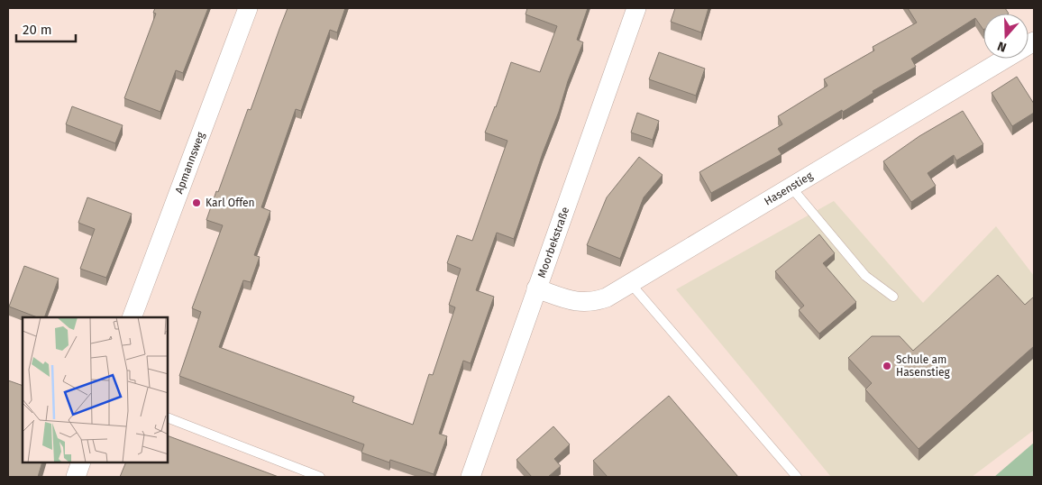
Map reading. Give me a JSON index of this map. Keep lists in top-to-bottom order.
{
  "streets": {
    "street": ["Apmannsweg", "Hasenstieg", "Moorbekstraße"]
  },
  "crossings": [
    ["Hasenstieg", "Moorbekstraße"]
  ],
  "places": ["Karl Offen", "Schule am Hasenstieg"],
  "scale_bar": "20 m",
  "north": "bottom"
}
